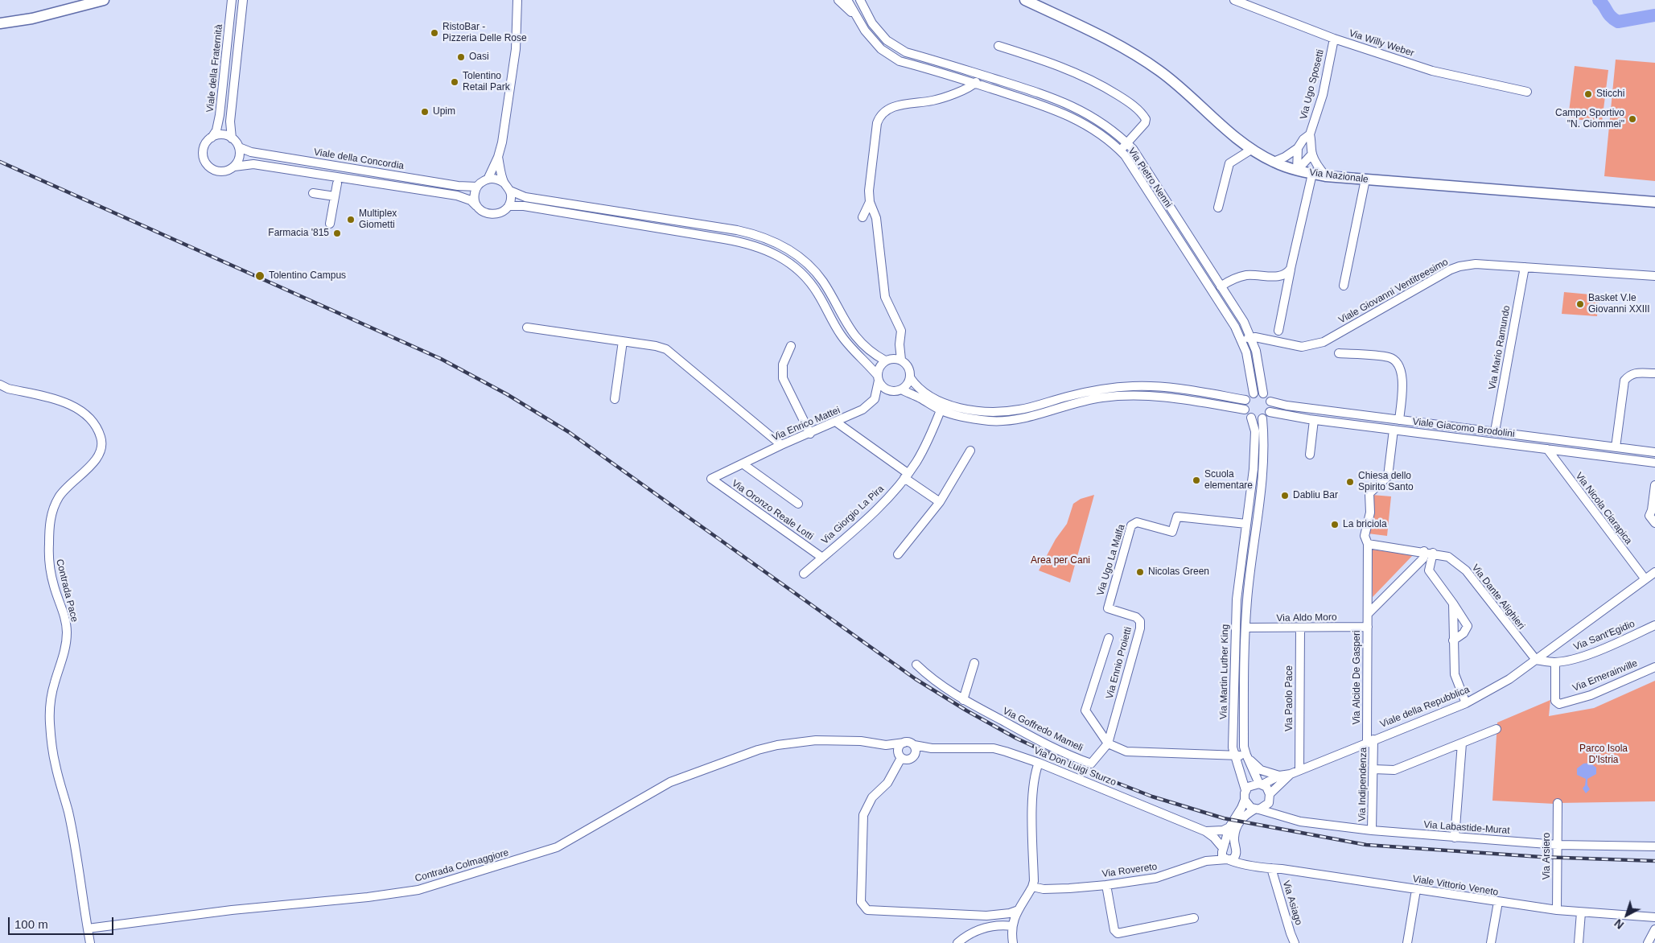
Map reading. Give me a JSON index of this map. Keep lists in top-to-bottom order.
{
  "streets": {
    "main road": ["Via Nazionale"],
    "street": [
      "Via Willy Weber",
      "Viale della Fraternità",
      "Via Ugo Sposetti",
      "Viale della Concordia",
      "Via Pietro Nenni",
      "Viale Giovanni Ventitreesimo",
      "Via Mario Ramundo",
      "Via Enrico Mattei",
      "Viale Giacomo Brodolini",
      "Via Nicola Ciarapica",
      "Via Oronzo Reale Lotti",
      "Via Giorgio La Pira",
      "Via Ugo La Malfa",
      "Contrada Pace",
      "Via Dante Alighieri",
      "Via Aldo Moro",
      "Via Sant'Egidio",
      "Via Ennio Proietti",
      "Via Martin Luther King",
      "Via Emerainville",
      "Via Alcide De Gasperi",
      "Via Paolo Pace",
      "Viale della Repubblica",
      "Via Goffredo Mameli",
      "Via Don Luigi Sturzo",
      "Via Indipendenza",
      "Via Labastide-Murat",
      "Via Arsiero",
      "Contrada Colmaggiore",
      "Via Rovereto",
      "Viale Vittorio Veneto",
      "Via Asiago"
    ]
  },
  "crossings": [
    ["Via Willy Weber", "Via Ugo Sposetti"],
    ["Viale della Fraternità", "Viale della Concordia"],
    ["Via Ugo Sposetti", "Via Nazionale"],
    ["Via Pietro Nenni", "Viale Giovanni Ventitreesimo"],
    ["Via Pietro Nenni", "Viale Giacomo Brodolini"],
    ["Via Pietro Nenni", "Via Martin Luther King"],
    ["Viale Giovanni Ventitreesimo", "Via Mario Ramundo"],
    ["Via Mario Ramundo", "Viale Giacomo Brodolini"],
    ["Via Enrico Mattei", "Via Oronzo Reale Lotti"],
    ["Viale Giacomo Brodolini", "Via Nicola Ciarapica"],
    ["Viale Giacomo Brodolini", "Via Martin Luther King"],
    ["Viale Giacomo Brodolini", "Via Alcide De Gasperi"],
    ["Via Nicola Ciarapica", "Viale della Repubblica"],
    ["Via Oronzo Reale Lotti", "Via Giorgio La Pira"],
    ["Via Ugo La Malfa", "Via Ennio Proietti"],
    ["Via Ugo La Malfa", "Via Martin Luther King"],
    ["Contrada Pace", "Contrada Colmaggiore"],
    ["Via Dante Alighieri", "Via Sant'Egidio"],
    ["Via Dante Alighieri", "Via Alcide De Gasperi"],
    ["Via Dante Alighieri", "Viale della Repubblica"],
    ["Via Aldo Moro", "Via Martin Luther King"],
    ["Via Aldo Moro", "Via Alcide De Gasperi"],
    ["Via Aldo Moro", "Via Paolo Pace"],
    ["Via Sant'Egidio", "Via Emerainville"],
    ["Via Sant'Egidio", "Viale della Repubblica"],
    ["Via Ennio Proietti", "Via Goffredo Mameli"],
    ["Via Martin Luther King", "Viale della Repubblica"],
    ["Via Martin Luther King", "Via Labastide-Murat"],
    ["Via Alcide De Gasperi", "Viale della Repubblica"],
    ["Via Alcide De Gasperi", "Via Indipendenza"],
    ["Via Paolo Pace", "Viale della Repubblica"],
    ["Viale della Repubblica", "Via Indipendenza"],
    ["Viale della Repubblica", "Via Labastide-Murat"],
    ["Via Don Luigi Sturzo", "Contrada Colmaggiore"],
    ["Via Indipendenza", "Via Labastide-Murat"],
    ["Via Labastide-Murat", "Via Arsiero"],
    ["Via Arsiero", "Viale Vittorio Veneto"],
    ["Via Rovereto", "Viale Vittorio Veneto"],
    ["Viale Vittorio Veneto", "Via Asiago"]
  ],
  "parks": ["Area per Cani", "Parco Isola D'Istria"],
  "places": [
    "RistoBar - Pizzeria Delle Rose",
    "Oasi",
    "Tolentino Retail Park",
    "Sticchi",
    "Upim",
    "Campo Sportivo \"N. Ciommei\"",
    "Multiplex Giometti",
    "Farmacia '815",
    "Tolentino Campus",
    "Basket V.le Giovanni XXIII",
    "Scuola elementare",
    "Chiesa dello Spirito Santo",
    "Dabliu Bar",
    "La briciola",
    "Nicolas Green"
  ],
  "scale_bar": "100 m",
  "north": "bottom left"
}
